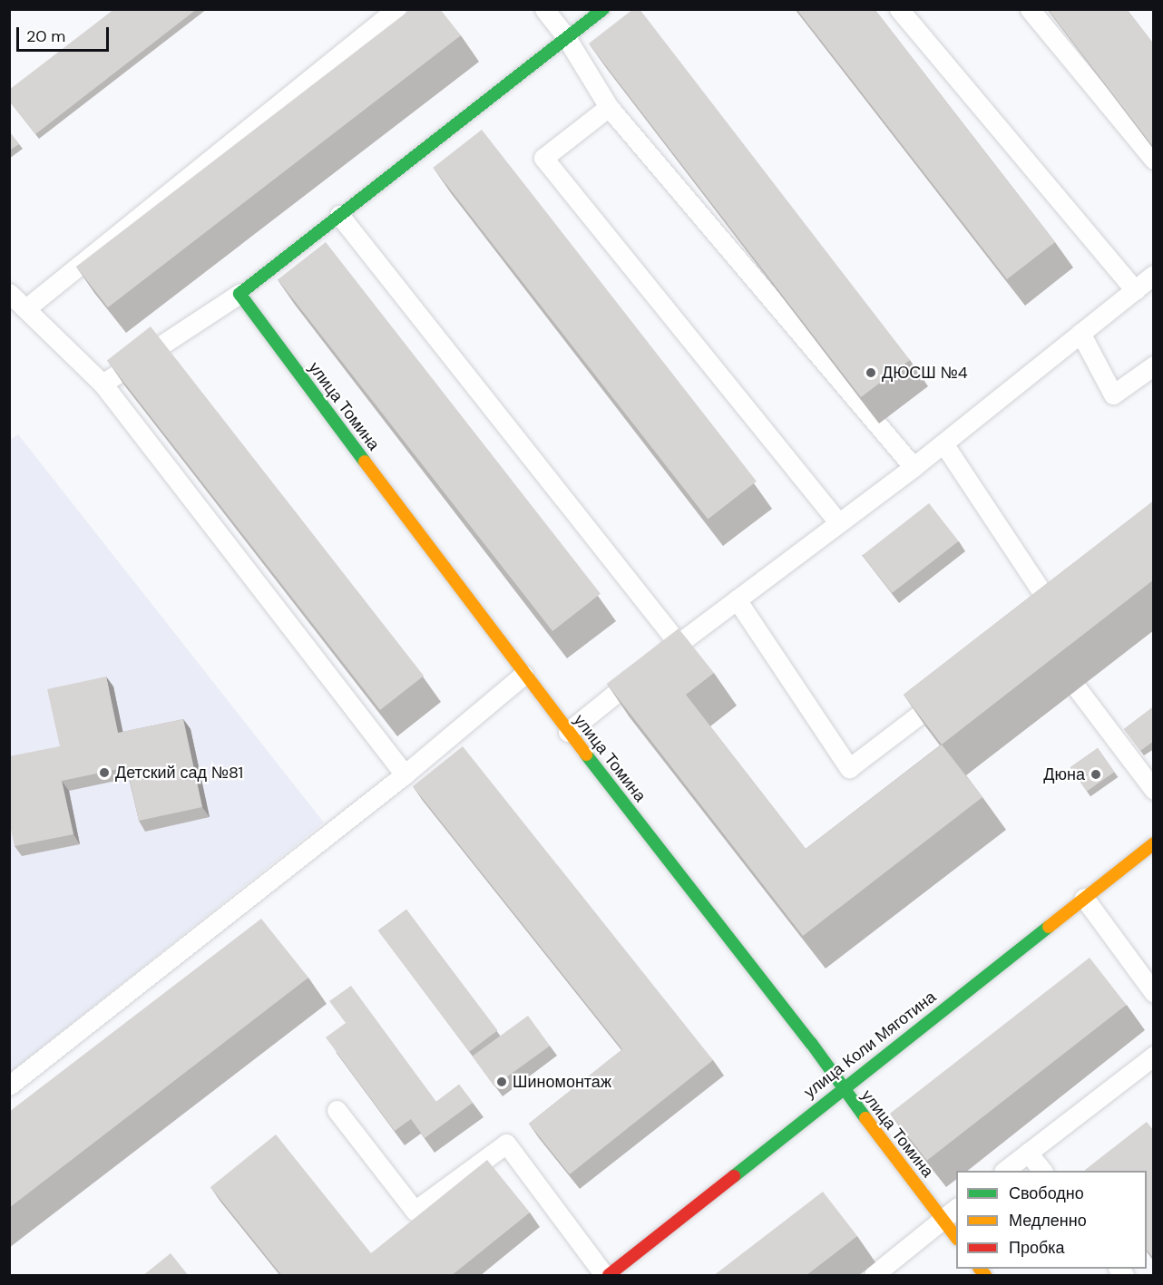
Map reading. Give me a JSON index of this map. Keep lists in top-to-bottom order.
{
  "streets": {
    "street": ["улица Томина", "улица Коли Мяготина"]
  },
  "crossings": [
    ["улица Томина", "улица Коли Мяготина"]
  ],
  "places": [
    "ДЮСШ №4",
    "Детский сад №81",
    "Дюна",
    "Шиномонтаж"
  ],
  "legend": ["Свободно", "Медленно", "Пробка"],
  "scale_bar": "20 m"
}
